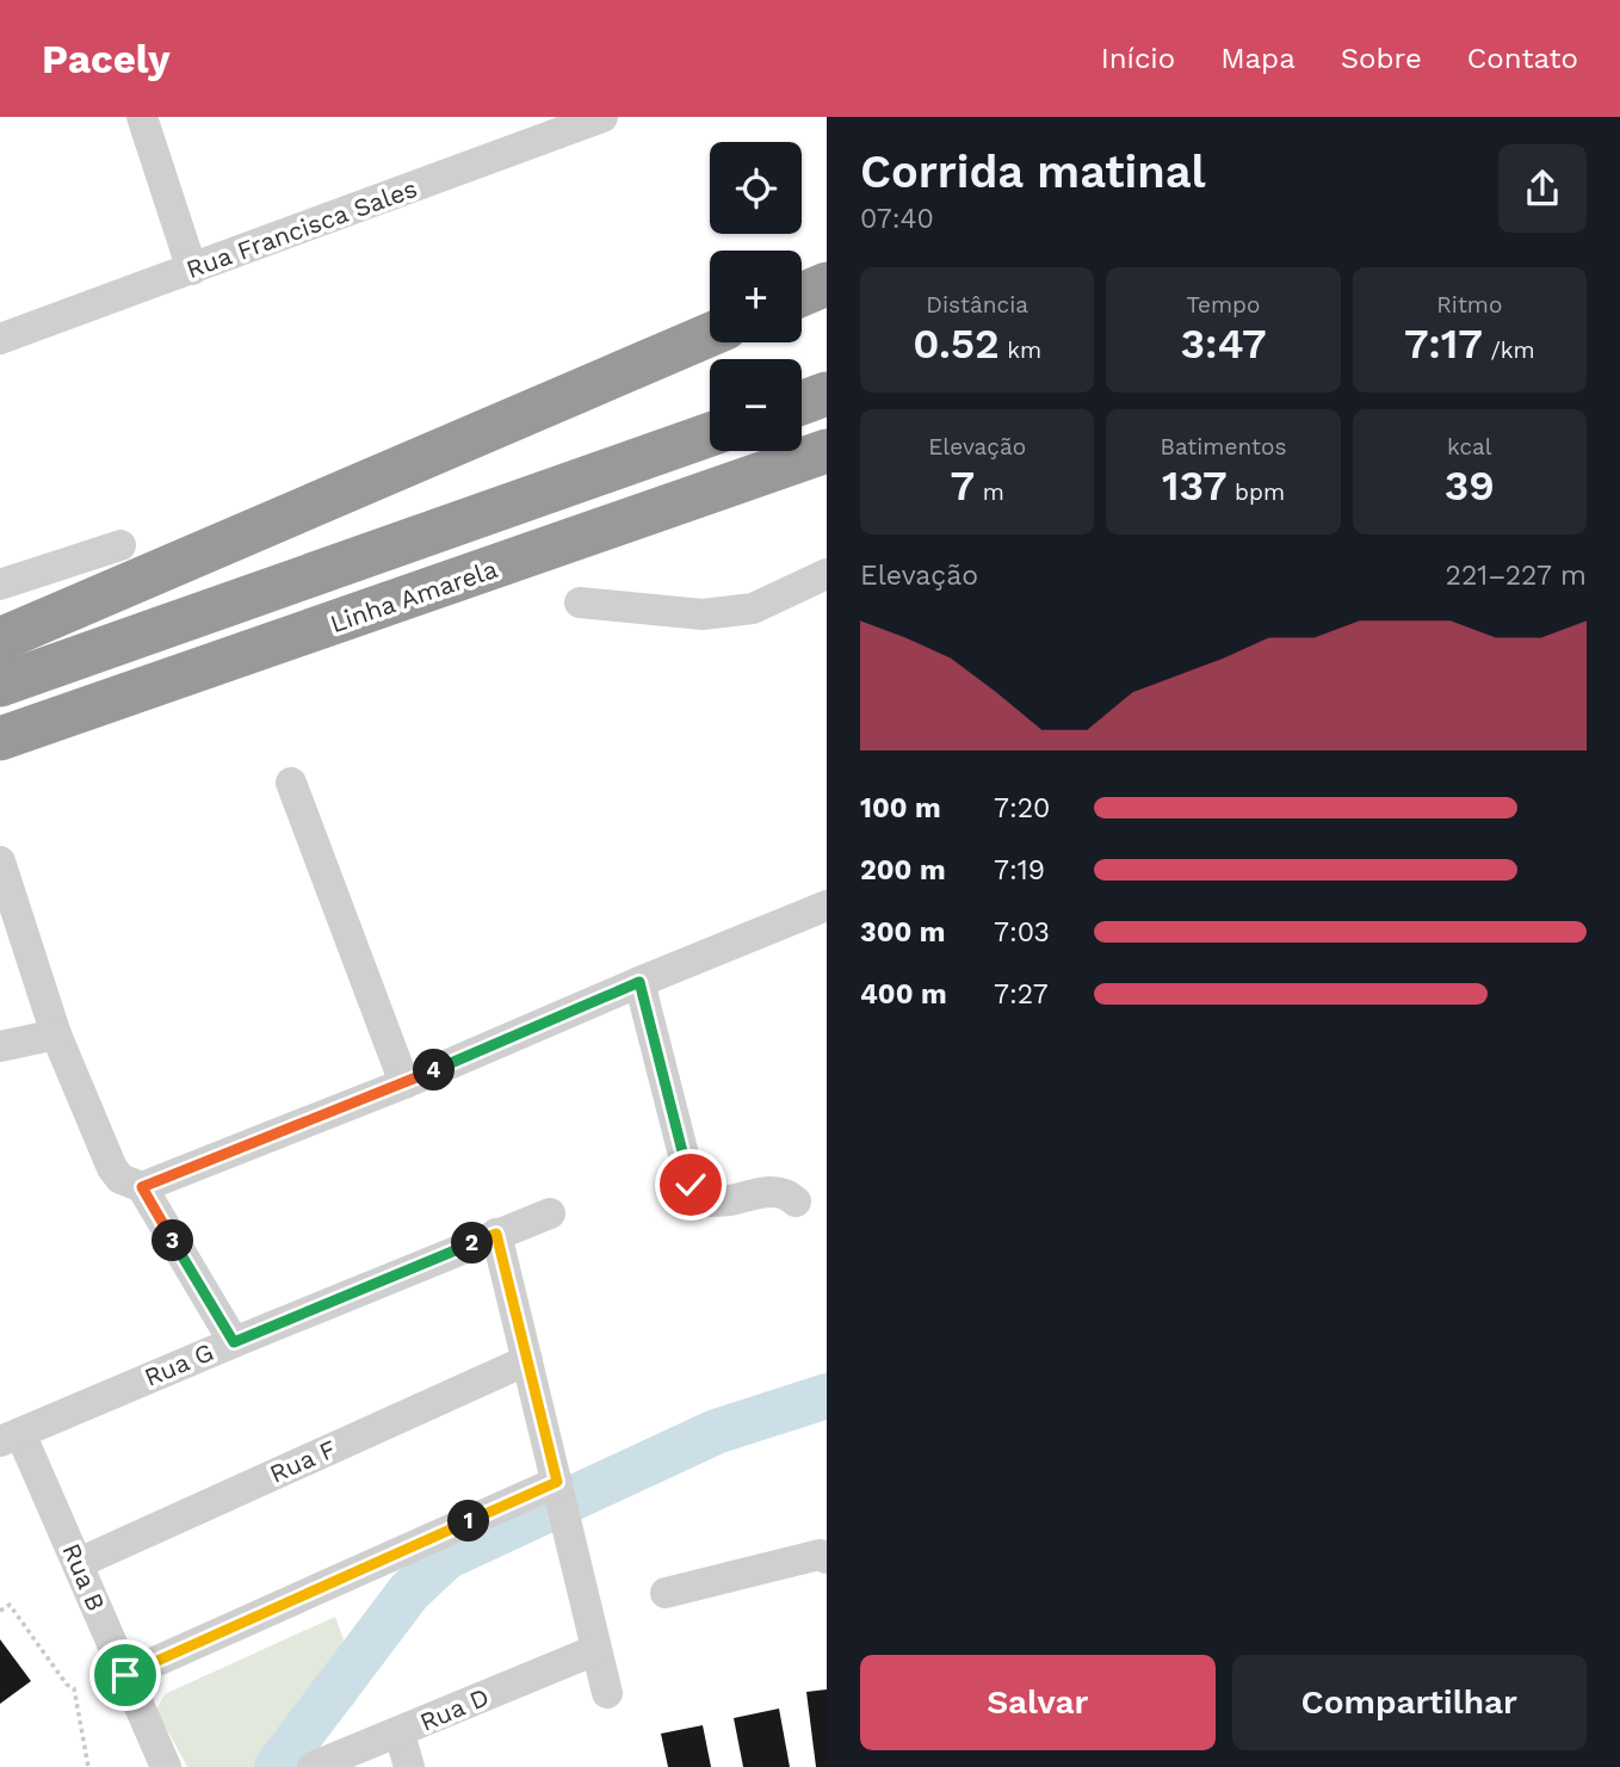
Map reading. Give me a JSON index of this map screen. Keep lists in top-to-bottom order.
{
  "streets": {
    "highway": ["Linha Amarela"],
    "street": [
      "Rua Francisca Sales",
      "Rua G",
      "Rua F",
      "Rua B",
      "Rua D"
    ]
  },
  "crossings": [
    ["Rua G", "Rua B"],
    ["Rua F", "Rua B"]
  ],
  "page": {
    "header": "Pacely",
    "nav": [
      "Início",
      "Mapa",
      "Sobre",
      "Contato"
    ],
    "heading": ["Corrida matinal", "07:40"],
    "map_buttons": ["+", "−"],
    "stats": [
      ["Distância", "0.52 km"],
      ["Tempo", "3:47"],
      ["Ritmo", "7:17 /km"],
      ["Elevação", "7 m"],
      ["Batimentos", "137 bpm"],
      ["kcal", "39"]
    ],
    "chart": ["Elevação", "221–227 m"],
    "list": [
      {
        "name": "100 m",
        "note": "7:20"
      },
      {
        "name": "200 m",
        "note": "7:19"
      },
      {
        "name": "300 m",
        "note": "7:03"
      },
      {
        "name": "400 m",
        "note": "7:27"
      }
    ],
    "pins": [
      "4",
      "3",
      "2",
      "1"
    ],
    "buttons": ["Salvar", "Compartilhar"]
  }
}
